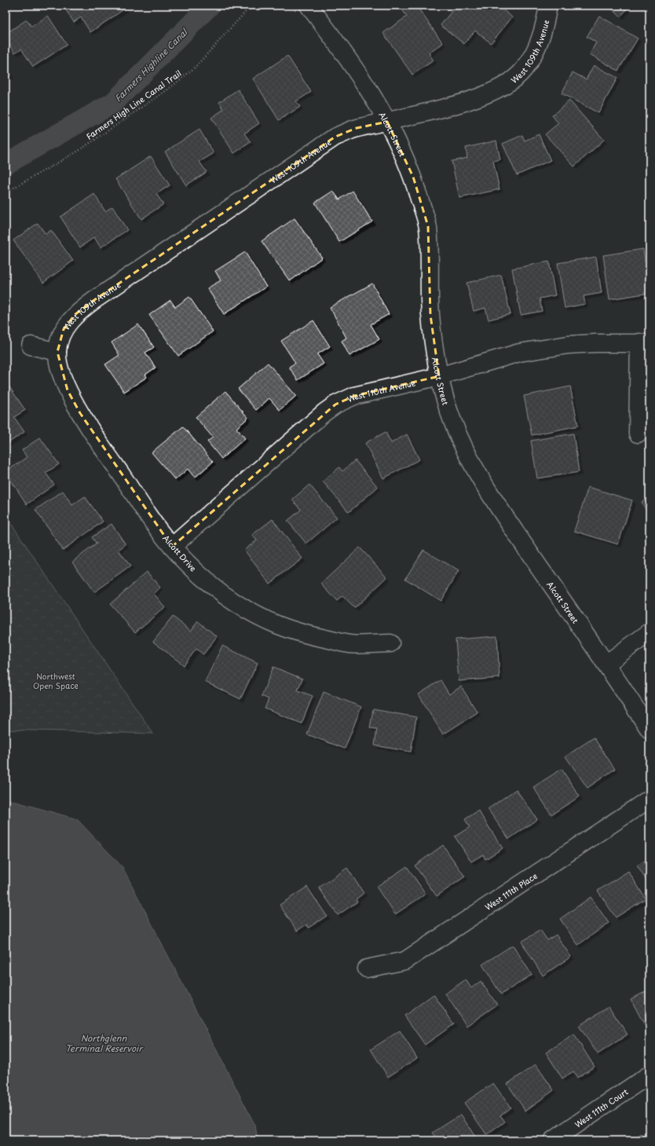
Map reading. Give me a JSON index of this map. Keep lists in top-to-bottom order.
{
  "streets": {
    "street": [
      "West 109th Avenue",
      "Alcott Street",
      "West 110th Avenue",
      "Alcott Drive",
      "West 111th Place",
      "West 111th Court"
    ],
    "path": ["Farmers High Line Canal Trail"]
  },
  "crossings": [
    ["West 109th Avenue", "Alcott Street"],
    ["West 109th Avenue", "Alcott Drive"],
    ["Alcott Street", "West 110th Avenue"],
    ["West 110th Avenue", "Alcott Drive"]
  ],
  "water": ["Farmers Highline Canal", "Northglenn Terminal Reservoir"],
  "parks": ["Northwest Open Space"]
}
